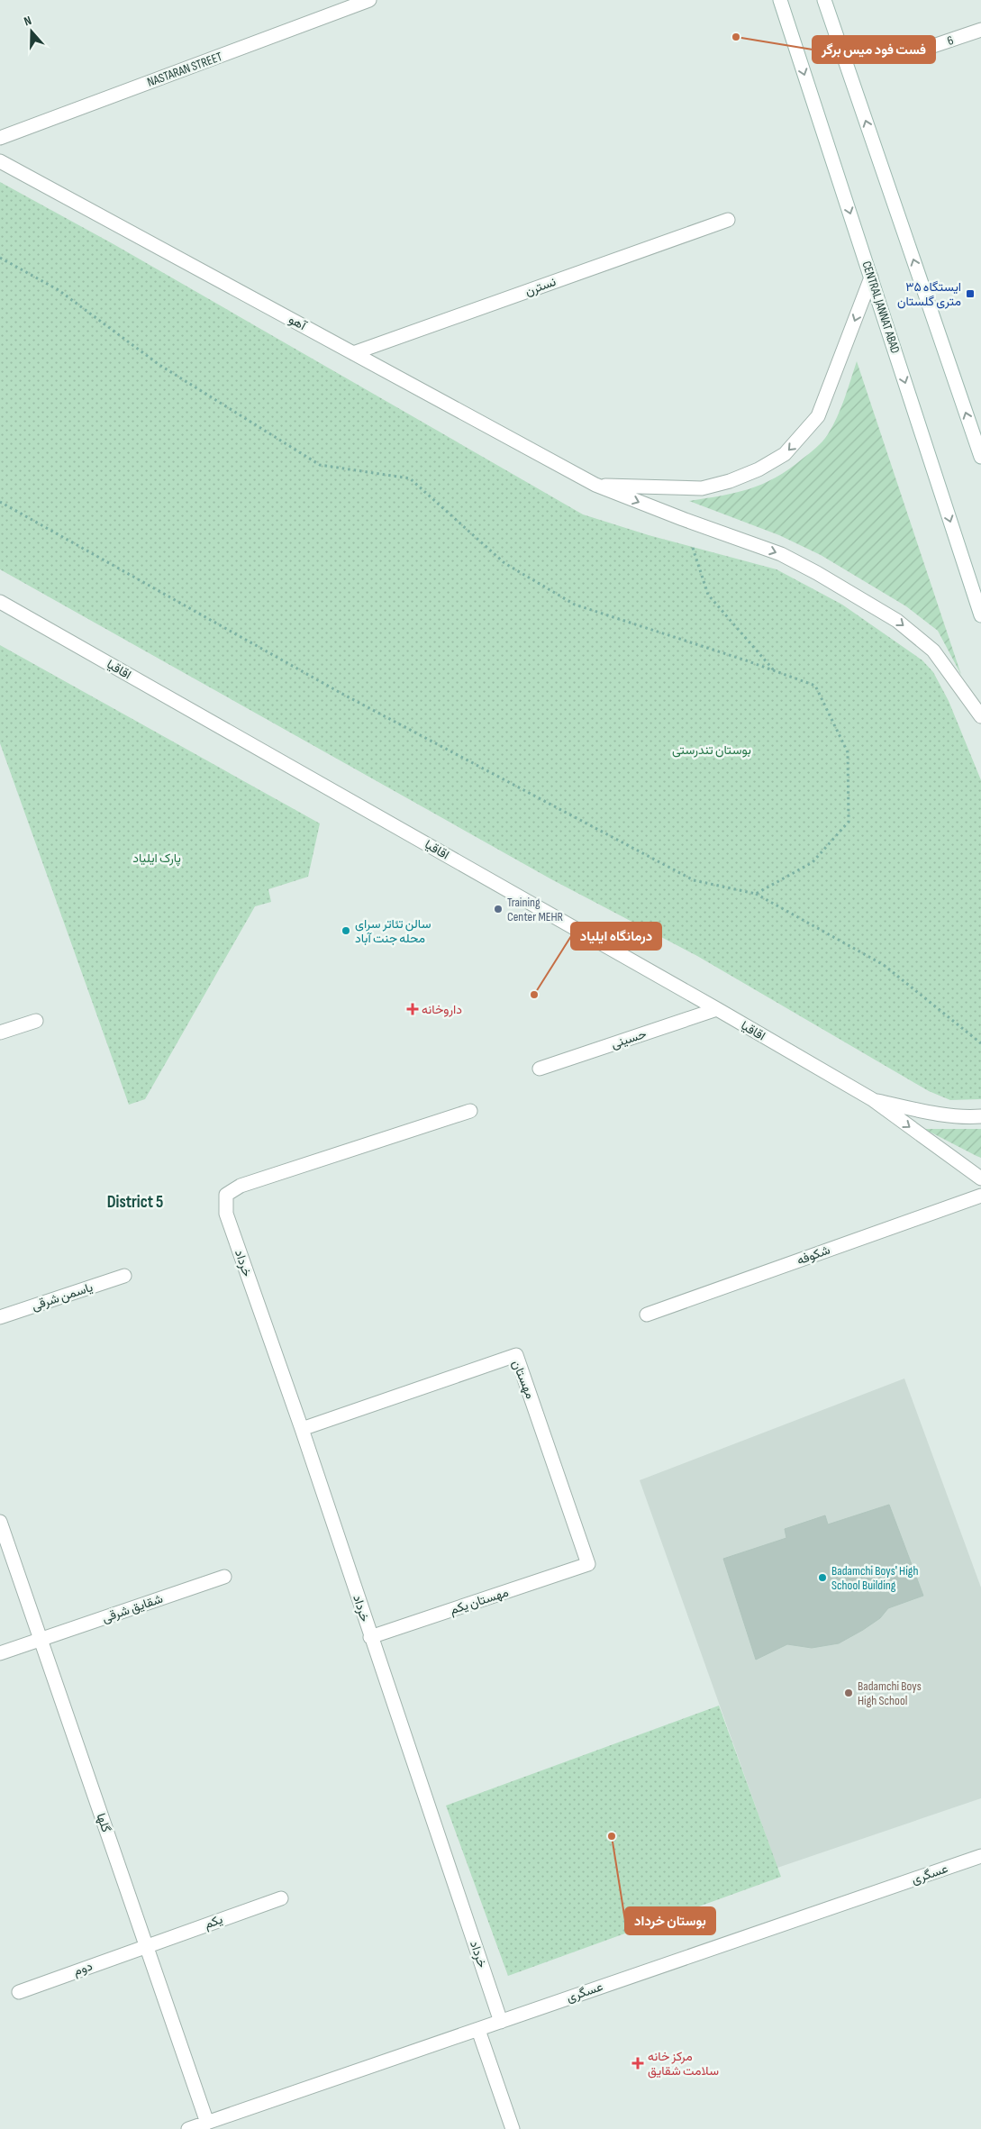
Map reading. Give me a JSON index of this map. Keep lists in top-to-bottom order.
{
  "streets": {
    "street": [
      "6",
      "NASTARAN STREET",
      "نسترن",
      "CENTRAL JANNAT ABAD",
      "آهو",
      "اقاقیا",
      "حسینی",
      "شکوفه",
      "خرداد",
      "یاسمن شرقی",
      "مهستان",
      "مهستان یکم",
      "شقایق شرقی",
      "گلها",
      "عسگری",
      "یکم",
      "دوم"
    ]
  },
  "crossings": [
    ["نسترن", "آهو"],
    ["اقاقیا", "حسینی"],
    ["خرداد", "مهستان"],
    ["خرداد", "مهستان یکم"],
    ["خرداد", "عسگری"],
    ["مهستان", "مهستان یکم"],
    ["شقایق شرقی", "گلها"],
    ["گلها", "عسگری"],
    ["گلها", "یکم"],
    ["گلها", "دوم"],
    ["یکم", "دوم"]
  ],
  "one_way": ["آهو"],
  "districts": ["District 5"],
  "parks": ["بوستان تندرستی", "پارک ایلیاد"],
  "places": {
    "other": [
      "فست فود میس برگر",
      "Training Center MEHR",
      "سالن تئاتر سرای محله جنت آباد",
      "درمانگاه ایلیاد",
      "Badamchi Boys' High School Building",
      "Badamchi Boys High School",
      "بوستان خرداد"
    ],
    "transit": ["ایستگاه ۳۵ متری گلستان"],
    "health": ["داروخانه", "مرکز خانه سلامت شقایق"]
  },
  "north": "top"
}
